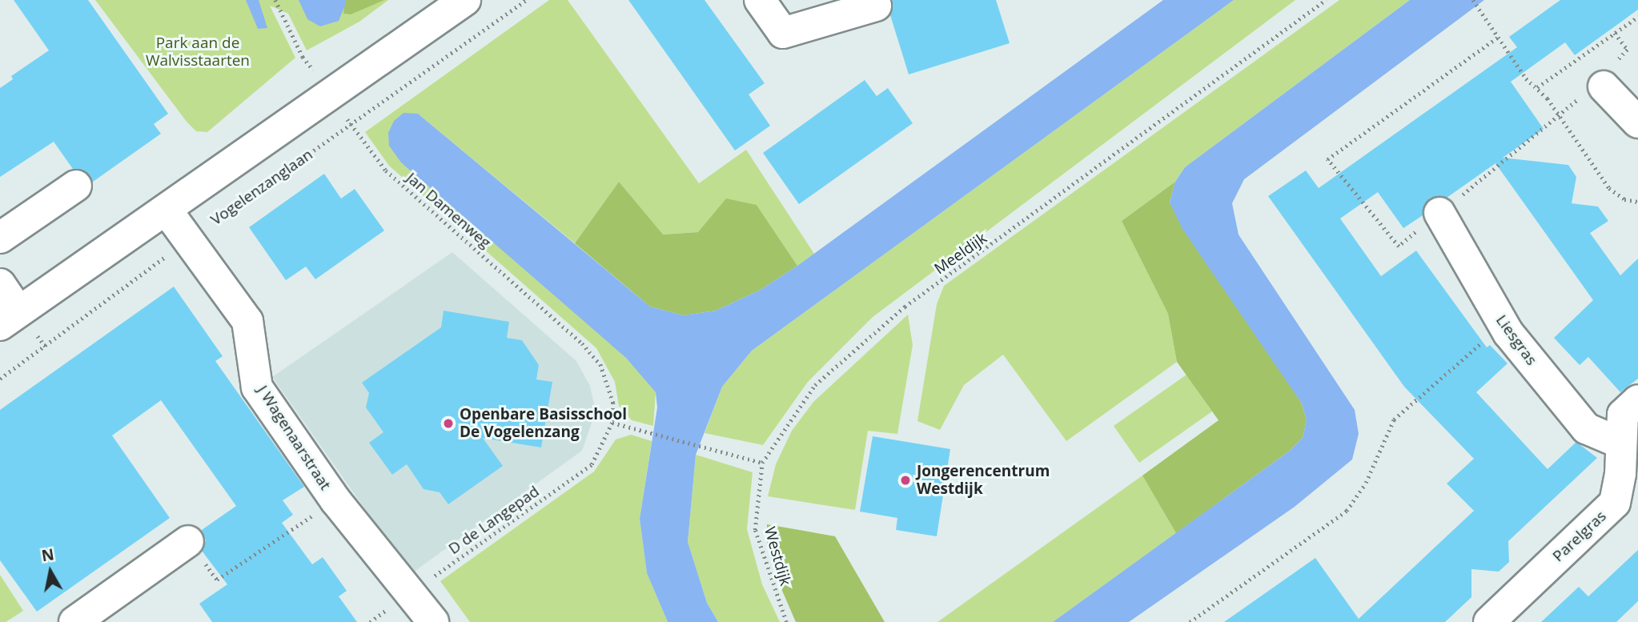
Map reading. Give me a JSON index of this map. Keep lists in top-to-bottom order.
{
  "streets": {
    "street": ["Liesgras", "J Wagenaarstraat", "Parelgras"],
    "path": [
      "Vogelenzanglaan",
      "Jan Damenweg",
      "Meeldijk",
      "D de Langepad",
      "Westdijk"
    ]
  },
  "crossings": [
    ["Vogelenzanglaan", "Jan Damenweg"],
    ["Vogelenzanglaan", "J Wagenaarstraat"],
    ["Jan Damenweg", "D de Langepad"],
    ["Meeldijk", "Westdijk"],
    ["Liesgras", "Parelgras"],
    ["J Wagenaarstraat", "D de Langepad"]
  ],
  "parks": ["Park aan de Walvisstaarten"],
  "places": ["Openbare Basisschool De Vogelenzang", "Jongerencentrum Westdijk"],
  "north": "top"
}
